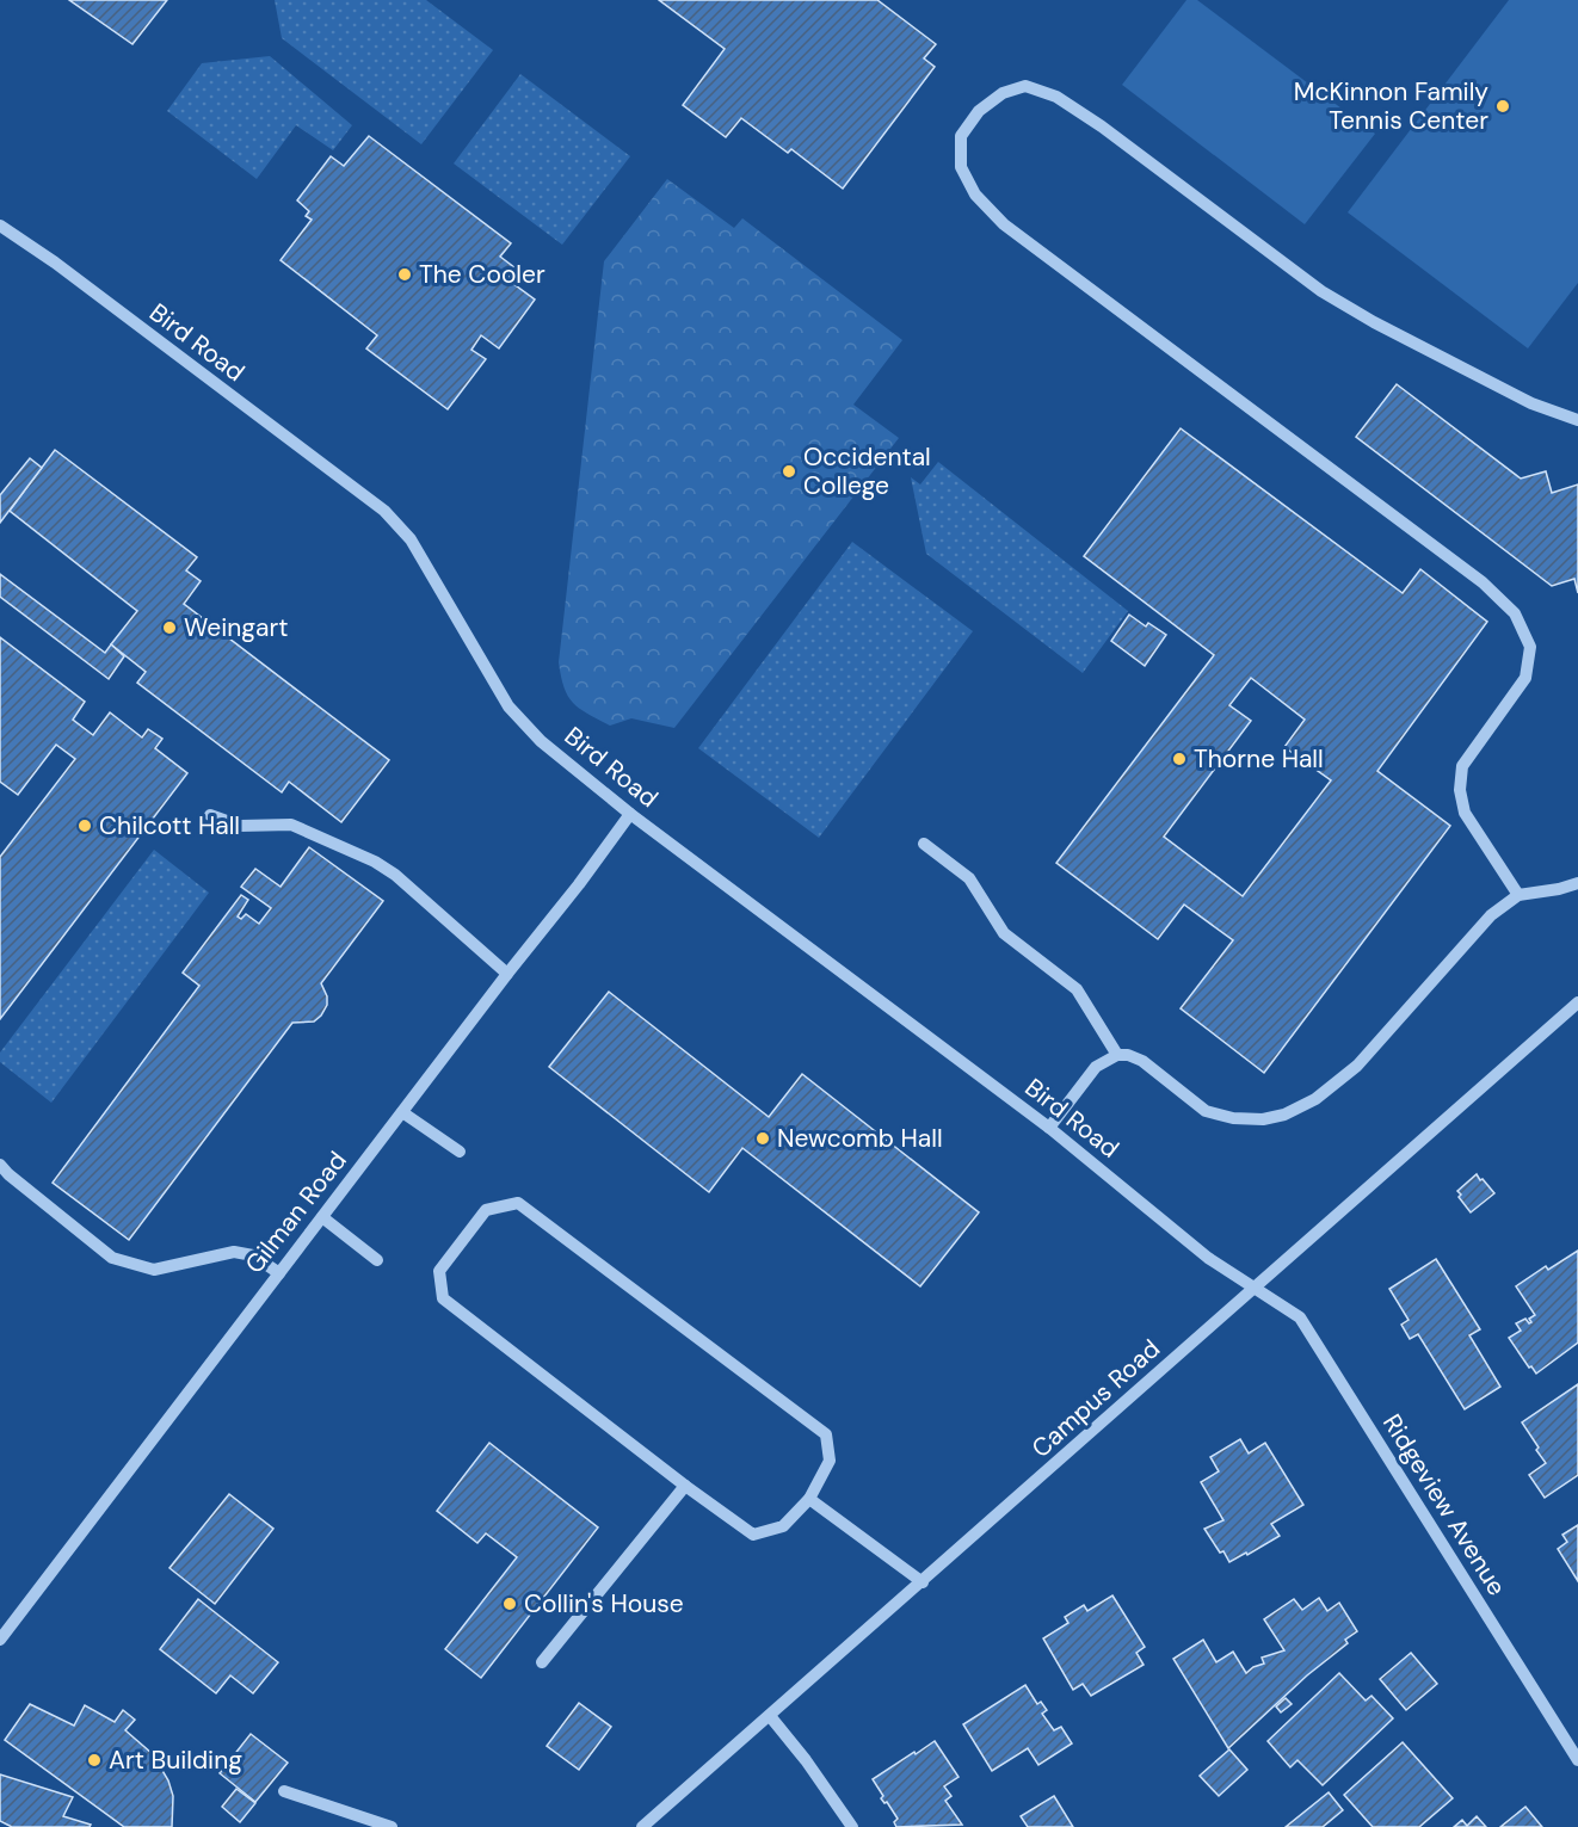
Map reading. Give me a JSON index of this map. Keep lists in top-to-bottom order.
{
  "streets": {
    "street": [
      "Bird Road",
      "Gilman Road",
      "Campus Road",
      "Ridgeview Avenue"
    ]
  },
  "crossings": [
    ["Bird Road", "Gilman Road"],
    ["Bird Road", "Campus Road"],
    ["Bird Road", "Ridgeview Avenue"],
    ["Campus Road", "Ridgeview Avenue"]
  ],
  "places": [
    "McKinnon Family Tennis Center",
    "The Cooler",
    "Occidental College",
    "Weingart",
    "Thorne Hall",
    "Chilcott Hall",
    "Newcomb Hall",
    "Collin's House",
    "Art Building"
  ]
}
